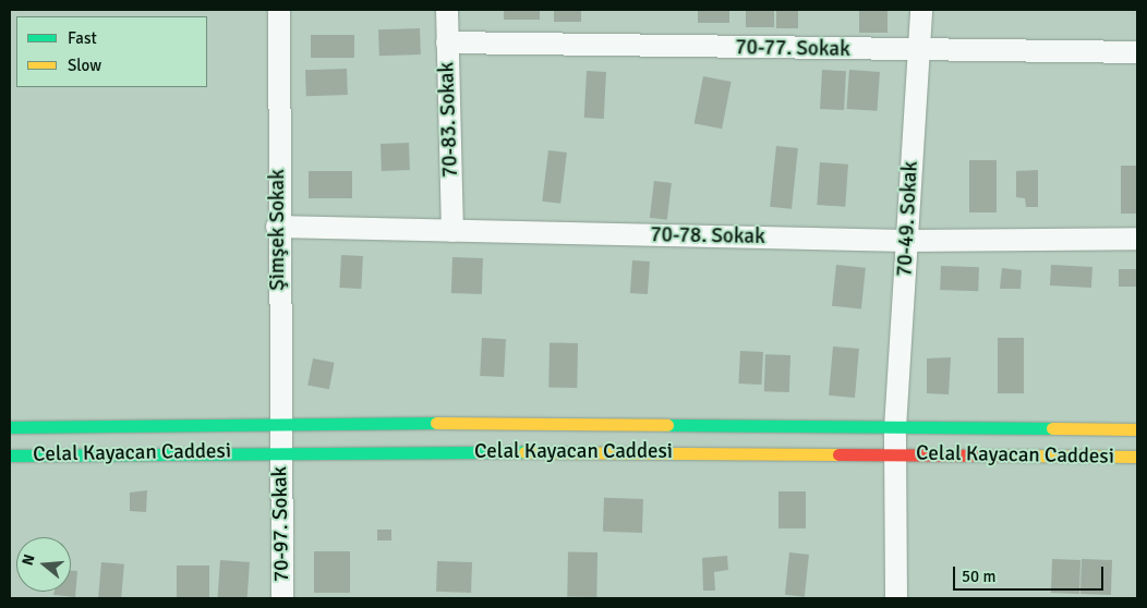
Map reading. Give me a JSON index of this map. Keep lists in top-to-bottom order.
{
  "streets": {
    "street": [
      "70-77. Sokak",
      "70-83. Sokak",
      "70-49. Sokak",
      "Şimşek Sokak",
      "70-78. Sokak",
      "Celal Kayacan Caddesi",
      "70-97. Sokak"
    ]
  },
  "crossings": [
    ["70-77. Sokak", "70-83. Sokak"],
    ["70-77. Sokak", "70-49. Sokak"],
    ["70-83. Sokak", "70-78. Sokak"],
    ["70-49. Sokak", "70-78. Sokak"],
    ["70-49. Sokak", "Celal Kayacan Caddesi"],
    ["Şimşek Sokak", "70-78. Sokak"],
    ["Şimşek Sokak", "Celal Kayacan Caddesi"],
    ["Şimşek Sokak", "70-97. Sokak"],
    ["Celal Kayacan Caddesi", "70-97. Sokak"]
  ],
  "legend": ["Fast", "Slow"],
  "scale_bar": "50 m",
  "north": "left"
}
